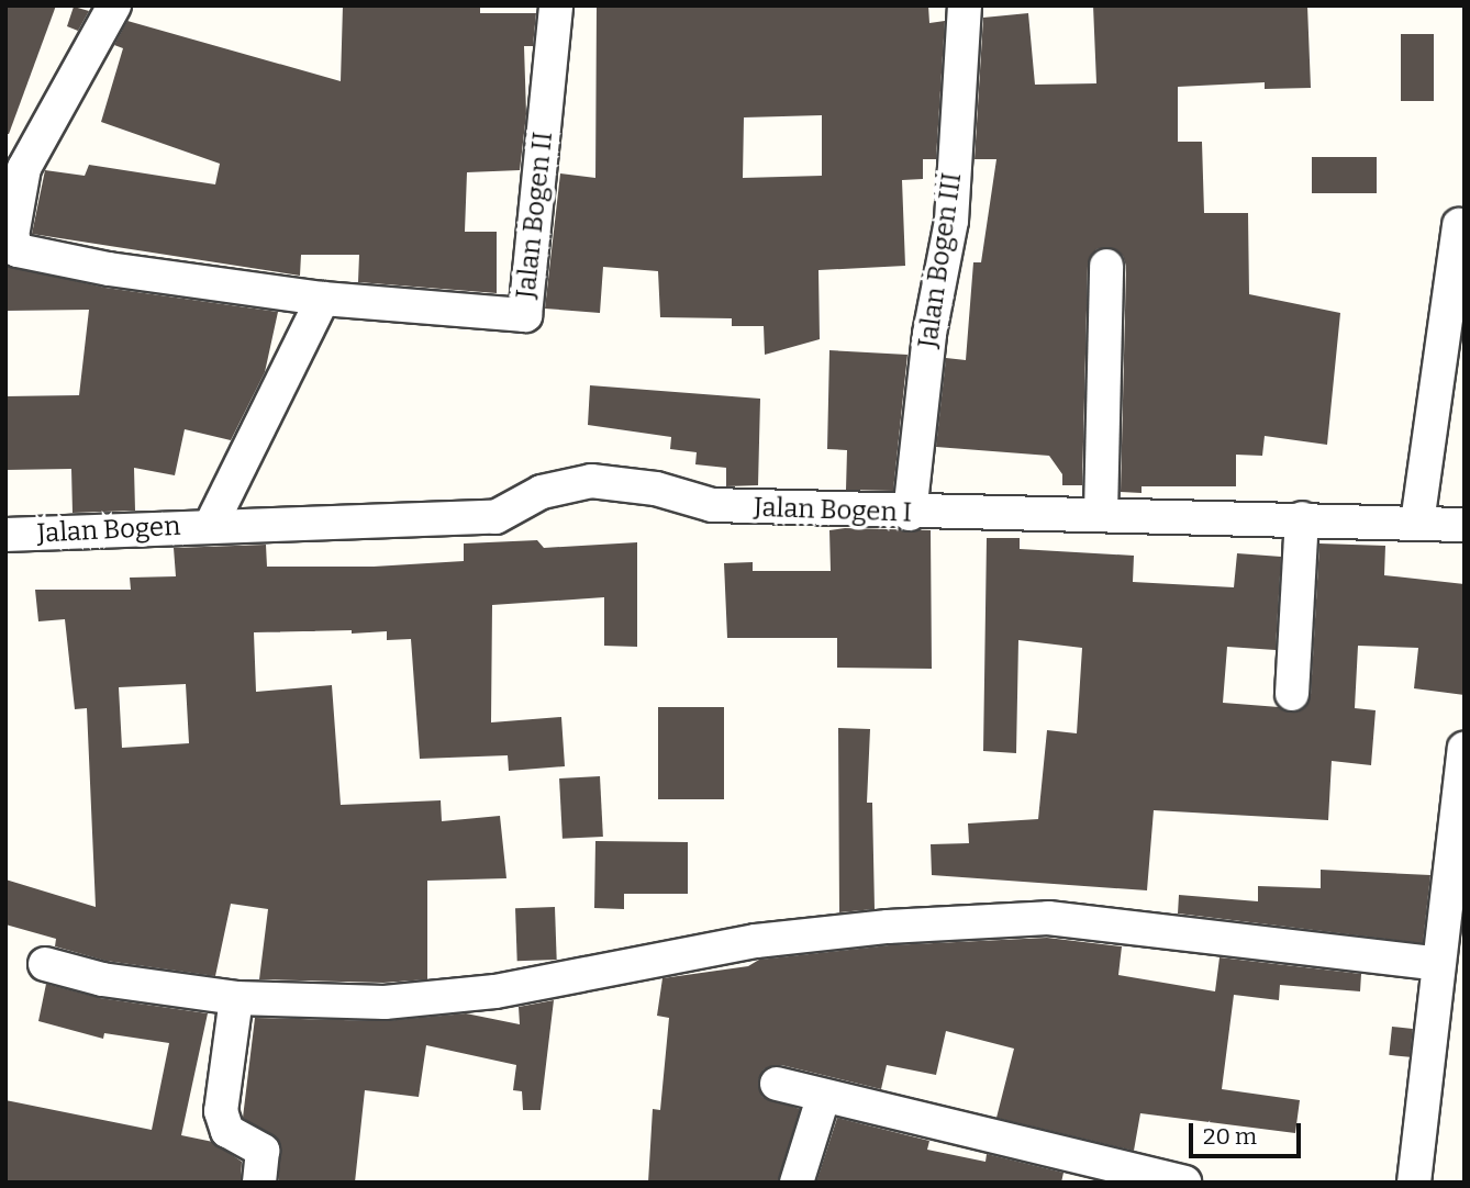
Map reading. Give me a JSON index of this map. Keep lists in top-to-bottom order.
{
  "streets": {
    "street": [
      "Jalan Bogen II",
      "Jalan Bogen III",
      "Jalan Bogen I",
      "Jalan Bogen"
    ]
  },
  "crossings": [
    ["Jalan Bogen III", "Jalan Bogen I"],
    ["Jalan Bogen I", "Jalan Bogen"]
  ],
  "scale_bar": "20 m"
}
